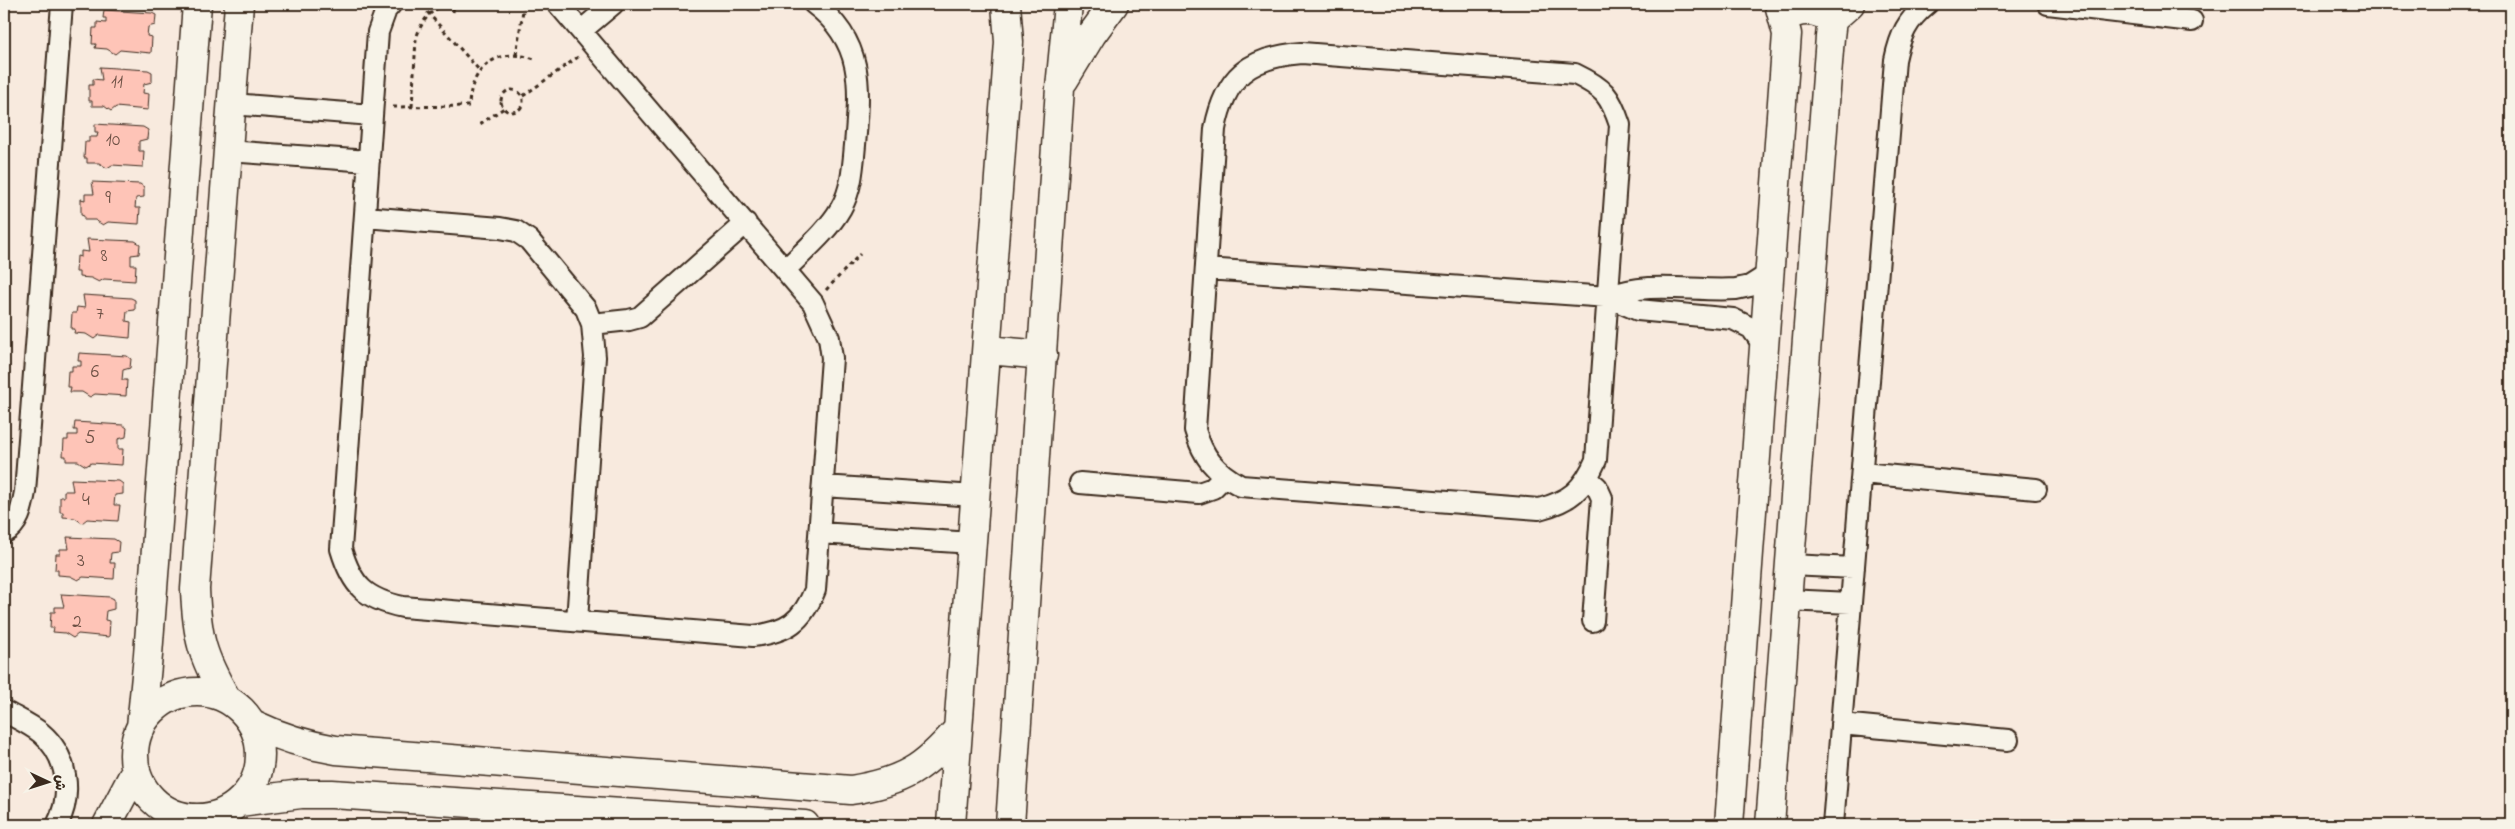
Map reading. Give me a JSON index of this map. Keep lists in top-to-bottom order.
{
  "house_numbers": [
    "11",
    "10",
    "9",
    "8",
    "7",
    "6",
    "5",
    "4",
    "3",
    "2"
  ],
  "north": "right"
}
